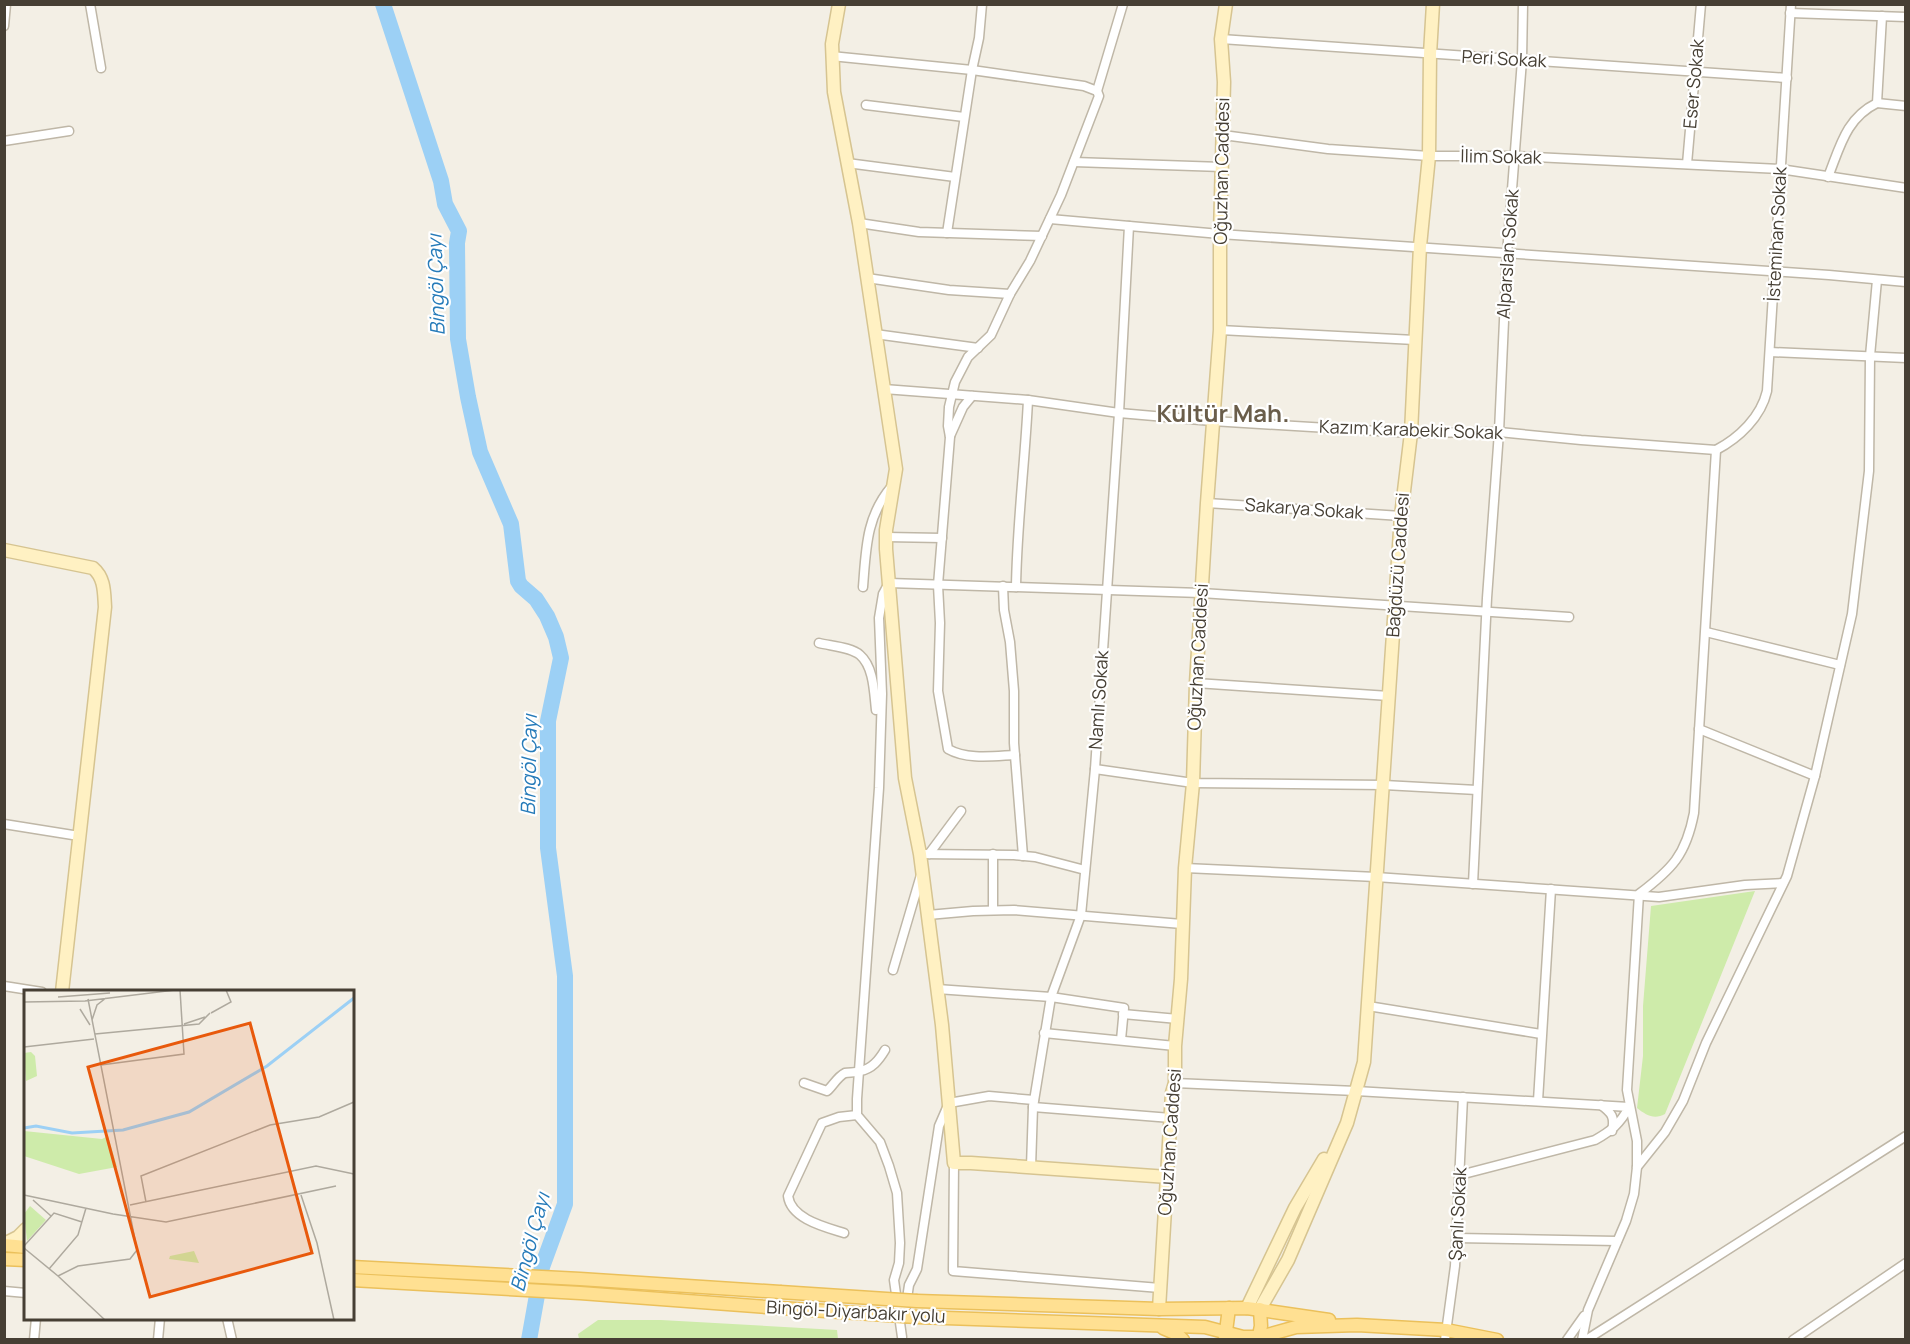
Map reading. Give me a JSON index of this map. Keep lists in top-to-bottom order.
{
  "streets": {
    "main road": ["Bingöl-Diyarbakır yolu"],
    "street": [
      "Peri Sokak",
      "Eser Sokak",
      "İlim Sokak",
      "Oğuzhan Caddesi",
      "İstemihan Sokak",
      "Alparslan Sokak",
      "Kazım Karabekir Sokak",
      "Sakarya Sokak",
      "Bağdüzü Caddesi",
      "Namlı Sokak",
      "Şanlı Sokak"
    ]
  },
  "crossings": [
    ["Peri Sokak", "Eser Sokak"],
    ["Peri Sokak", "Oğuzhan Caddesi"],
    ["Peri Sokak", "İstemihan Sokak"],
    ["Peri Sokak", "Alparslan Sokak"],
    ["Peri Sokak", "Bağdüzü Caddesi"],
    ["Eser Sokak", "İlim Sokak"],
    ["İlim Sokak", "Oğuzhan Caddesi"],
    ["İlim Sokak", "İstemihan Sokak"],
    ["İlim Sokak", "Alparslan Sokak"],
    ["İlim Sokak", "Bağdüzü Caddesi"],
    ["Oğuzhan Caddesi", "Kazım Karabekir Sokak"],
    ["Oğuzhan Caddesi", "Sakarya Sokak"],
    ["Oğuzhan Caddesi", "Bingöl-Diyarbakır yolu"],
    ["İstemihan Sokak", "Kazım Karabekir Sokak"],
    ["Alparslan Sokak", "Kazım Karabekir Sokak"],
    ["Kazım Karabekir Sokak", "Bağdüzü Caddesi"],
    ["Kazım Karabekir Sokak", "Namlı Sokak"],
    ["Sakarya Sokak", "Bağdüzü Caddesi"],
    ["Şanlı Sokak", "Bingöl-Diyarbakır yolu"]
  ],
  "districts": ["Kültür Mah."],
  "water": ["Bingöl Çayı"]
}
